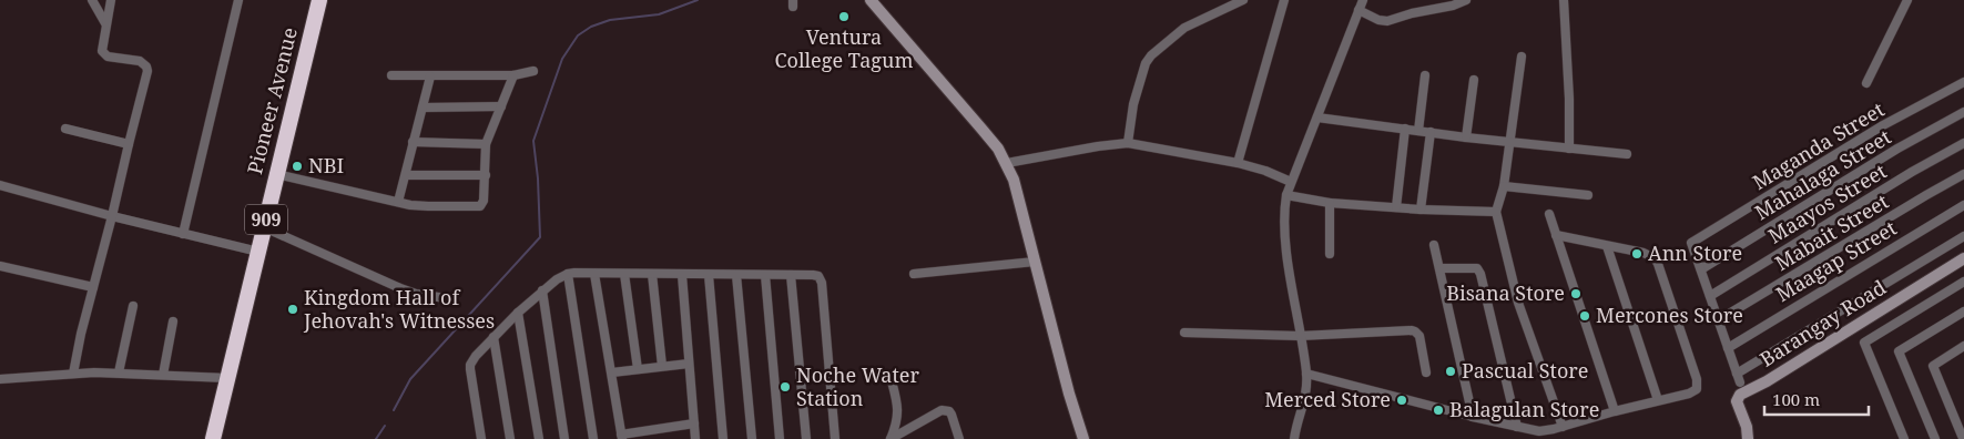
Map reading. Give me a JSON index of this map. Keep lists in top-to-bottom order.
{
  "streets": {
    "highway": ["Pioneer Avenue", "909"],
    "main road": ["Barangay Road"],
    "street": [
      "Maganda Street",
      "Mahalaga Street",
      "Maayos Street",
      "Mabait Street",
      "Maagap Street"
    ]
  },
  "crossings": [
    ["Maganda Street", "Mahalaga Street"]
  ],
  "places": [
    "Ventura College Tagum",
    "NBI",
    "Ann Store",
    "Bisana Store",
    "Kingdom Hall of Jehovah's Witnesses",
    "Mercones Store",
    "Pascual Store",
    "Noche Water Station",
    "Merced Store",
    "Balagulan Store"
  ],
  "scale_bar": "100 m"
}
